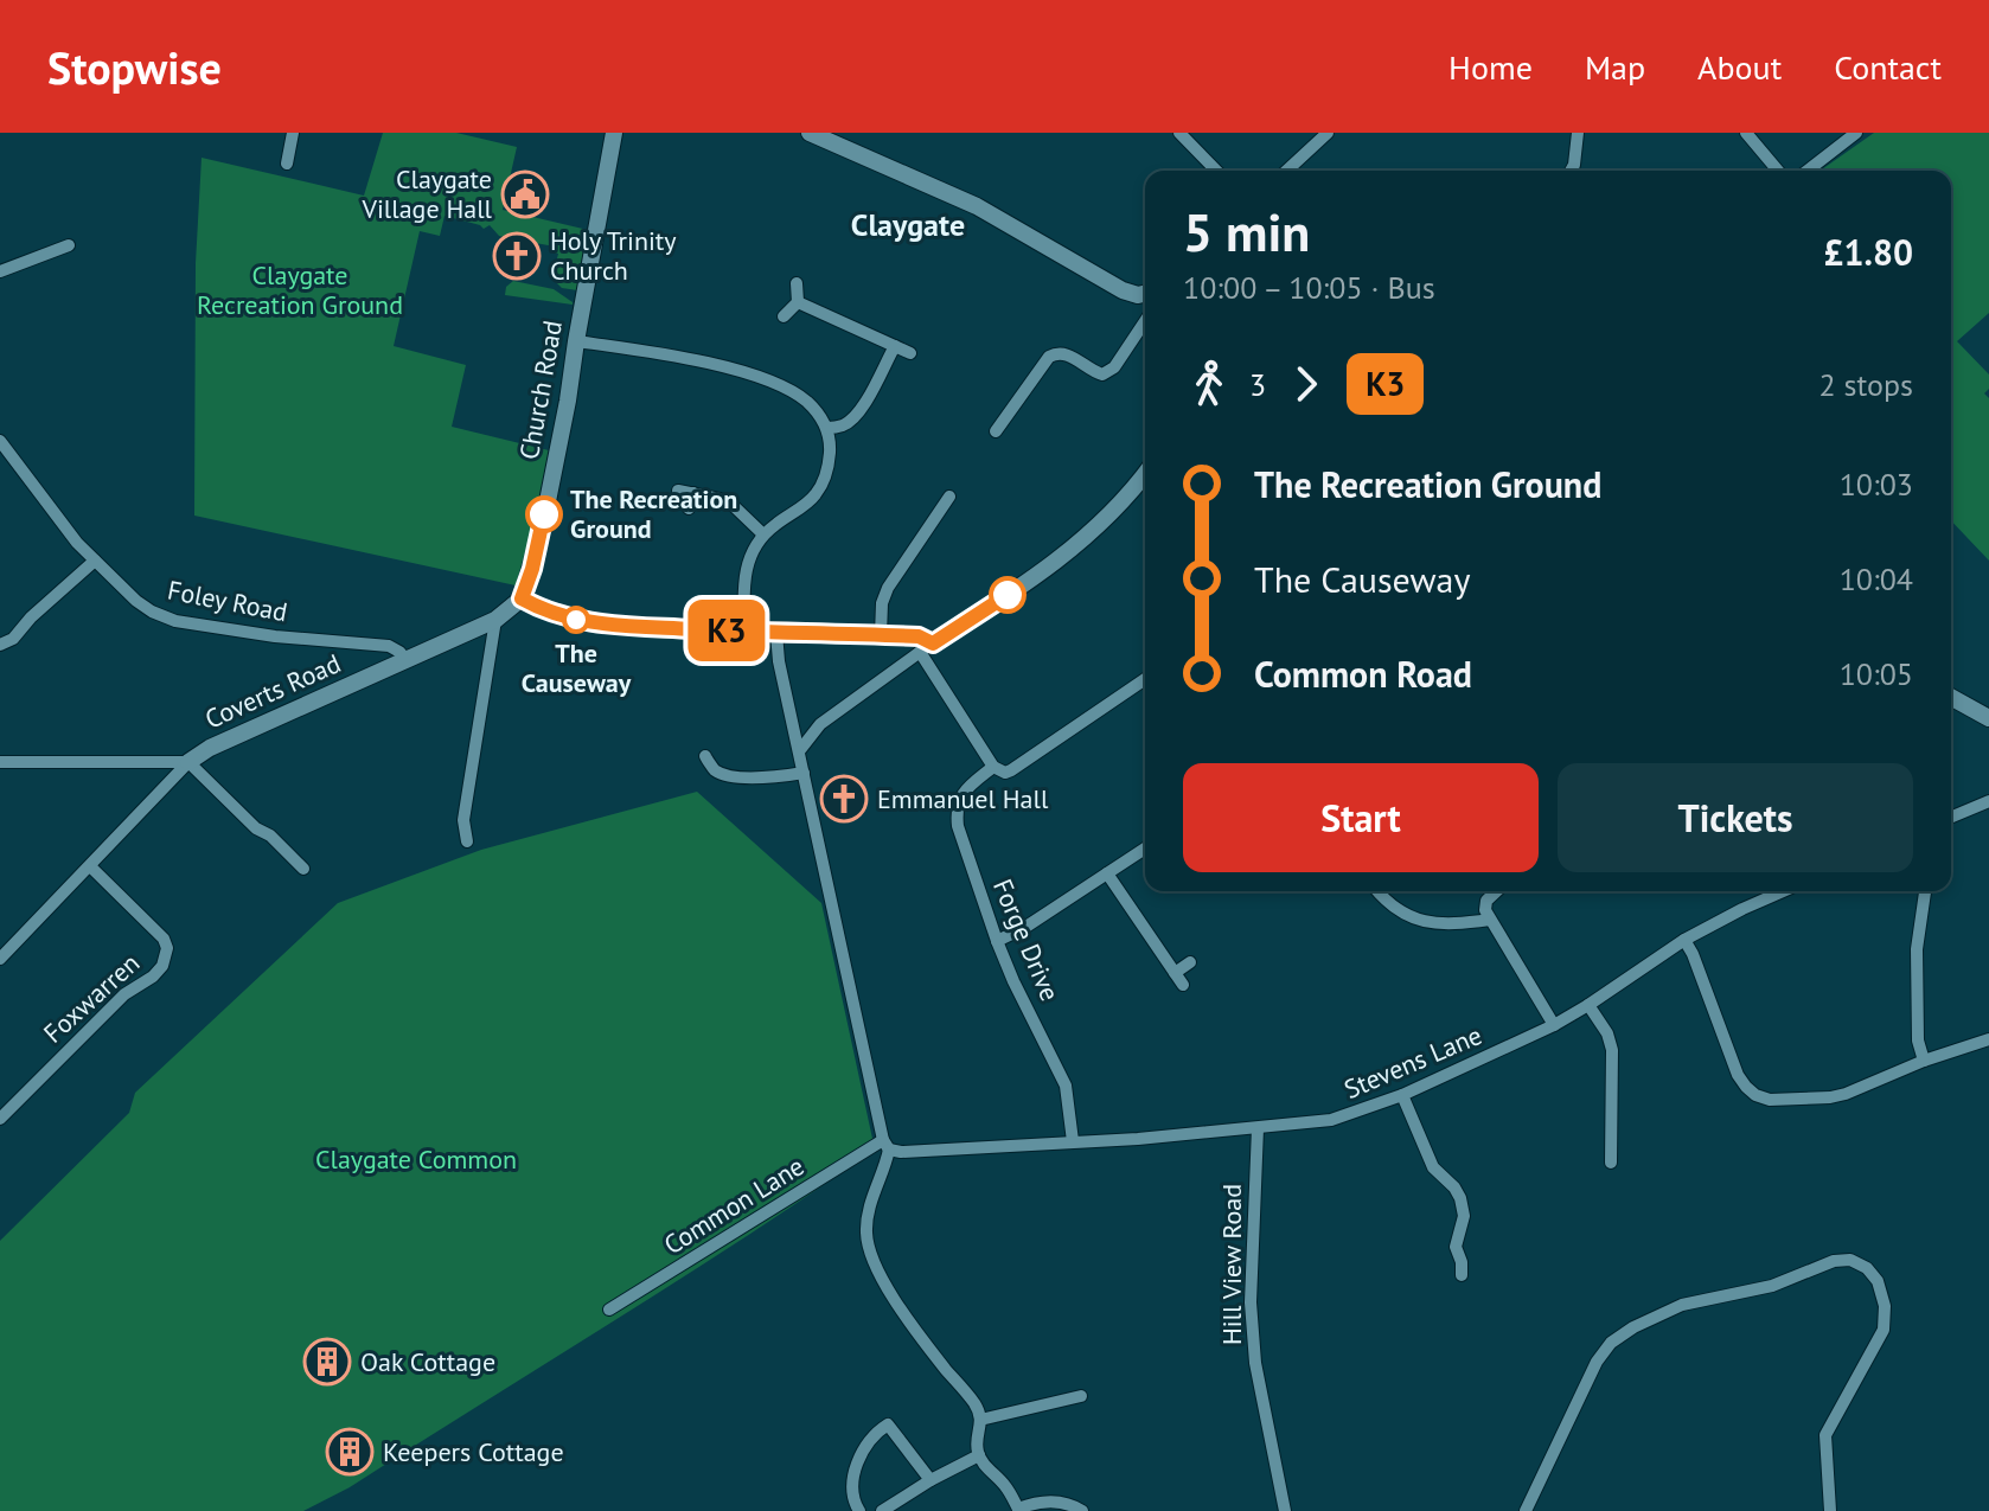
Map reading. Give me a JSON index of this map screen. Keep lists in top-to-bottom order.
{
  "streets": {
    "street": [
      "Church Road",
      "Foley Road",
      "Coverts Road",
      "Forge Drive",
      "Foxwarren",
      "Stevens Lane",
      "Common Lane",
      "Hill View Road"
    ]
  },
  "crossings": [
    ["Church Road", "Coverts Road"],
    ["Foley Road", "Coverts Road"],
    ["Coverts Road", "Foxwarren"],
    ["Forge Drive", "Stevens Lane"],
    ["Stevens Lane", "Common Lane"],
    ["Stevens Lane", "Hill View Road"]
  ],
  "districts": ["Claygate"],
  "parks": ["Claygate Recreation Ground", "Claygate Common"],
  "places": {
    "public building": ["Claygate Village Hall"],
    "church": ["Holy Trinity Church", "Emmanuel Hall"],
    "other": ["The Recreation Ground", "The Causeway"],
    "building": ["Oak Cottage", "Keepers Cottage"]
  },
  "lines": ["bus line K3"],
  "page": {
    "header": "Stopwise",
    "nav": [
      "Home",
      "Map",
      "About",
      "Contact"
    ],
    "on_map": "K3",
    "heading": ["5 min", "10:00 – 10:05 · Bus", "£1.80"],
    "legs": ["3", "K3", "2 stops"],
    "list": [
      {
        "name": "The Recreation Ground",
        "value": "10:03"
      },
      {
        "name": "The Causeway",
        "value": "10:04"
      },
      {
        "name": "Common Road",
        "value": "10:05"
      }
    ],
    "buttons": ["Start", "Tickets"]
  }
}
